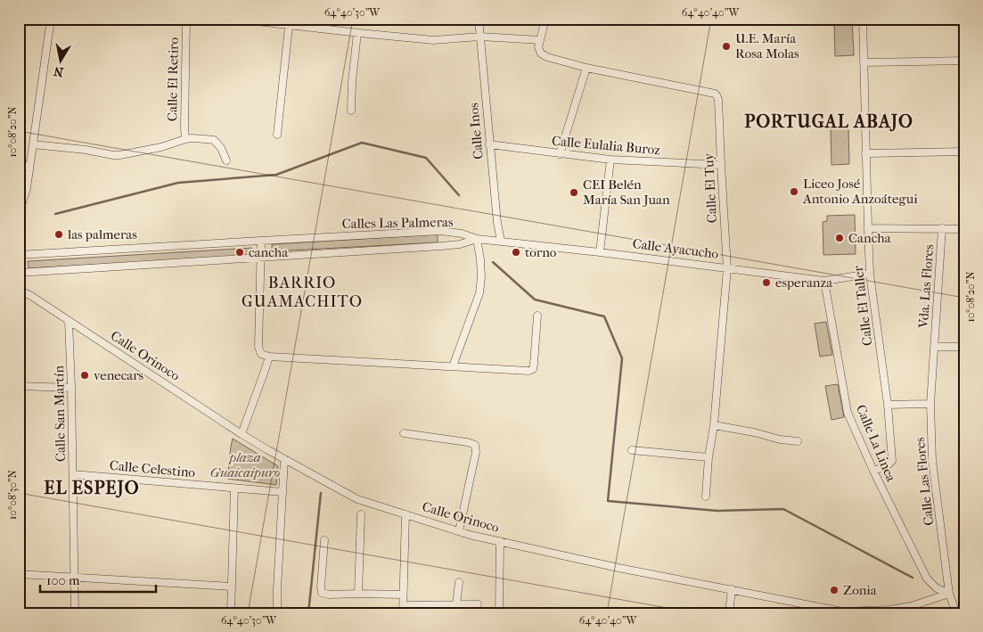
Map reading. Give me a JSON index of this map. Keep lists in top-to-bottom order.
{
  "streets": {
    "street": [
      "Calle El Retiro",
      "Calle Inos",
      "Calle Eulalia Buroz",
      "Calle El Tuy",
      "Calles Las Palmeras",
      "Calle Ayacucho",
      "Vda. Las Flores",
      "Calle El Taller",
      "Calle Orinoco",
      "Calle San Martín",
      "Calle La Linea",
      "Calle Celestino",
      "Calle Las Flores"
    ]
  },
  "crossings": [
    ["Calle Inos", "Calle Eulalia Buroz"],
    ["Calle Inos", "Calle Ayacucho"],
    ["Calle Eulalia Buroz", "Calle El Tuy"],
    ["Calle El Tuy", "Calle Ayacucho"],
    ["Calles Las Palmeras", "Calle Ayacucho"],
    ["Calle Ayacucho", "Calle El Taller"],
    ["Calle Ayacucho", "Calle La Linea"],
    ["Vda. Las Flores", "Calle Las Flores"],
    ["Calle El Taller", "Calle La Linea"],
    ["Calle Orinoco", "Calle San Martín"],
    ["Calle Orinoco", "Calle La Linea"],
    ["Calle Orinoco", "Calle Las Flores"],
    ["Calle San Martín", "Calle Celestino"],
    ["Calle La Linea", "Calle Las Flores"]
  ],
  "districts": ["PORTUGAL ABAJO", "BARRIO GUAMACHITO", "EL ESPEJO"],
  "parks": ["plaza Guaicaipuro"],
  "places": [
    "U.E. María Rosa Molas",
    "Liceo José Antonio Anzoátegui",
    "CEI Belén María San Juan",
    "las palmeras",
    "Cancha",
    "cancha",
    "torno",
    "esperanza",
    "venecars",
    "Zonia"
  ],
  "scale_bar": "100 m",
  "north": "bottom",
  "coordinates": [
    "64°40'30\"W",
    "64°40'40\"W",
    "10°08'20\"N",
    "10°08'30\"N"
  ]
}
